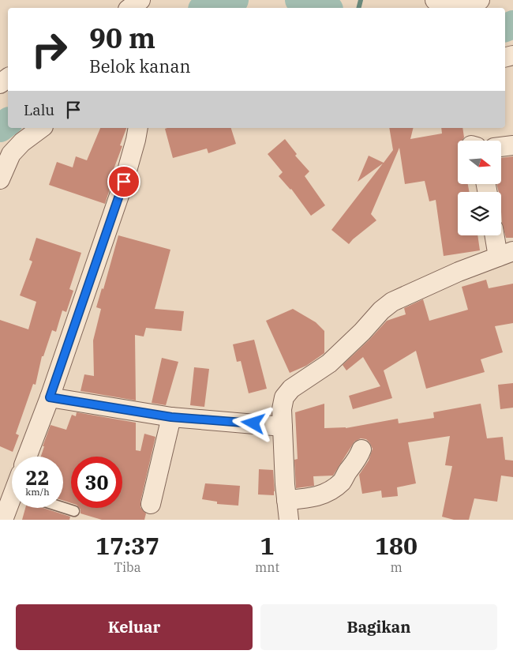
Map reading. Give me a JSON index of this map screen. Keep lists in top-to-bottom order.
{
  "north": "right",
  "page": {
    "turn": ["90 m", "Belok kanan"],
    "then": "Lalu",
    "speed": "22 km/h",
    "limit": "30",
    "eta": [
      "17:37",
      "Tiba",
      "1",
      "mnt",
      "180",
      "m"
    ],
    "buttons": ["Keluar", "Bagikan"]
  }
}
